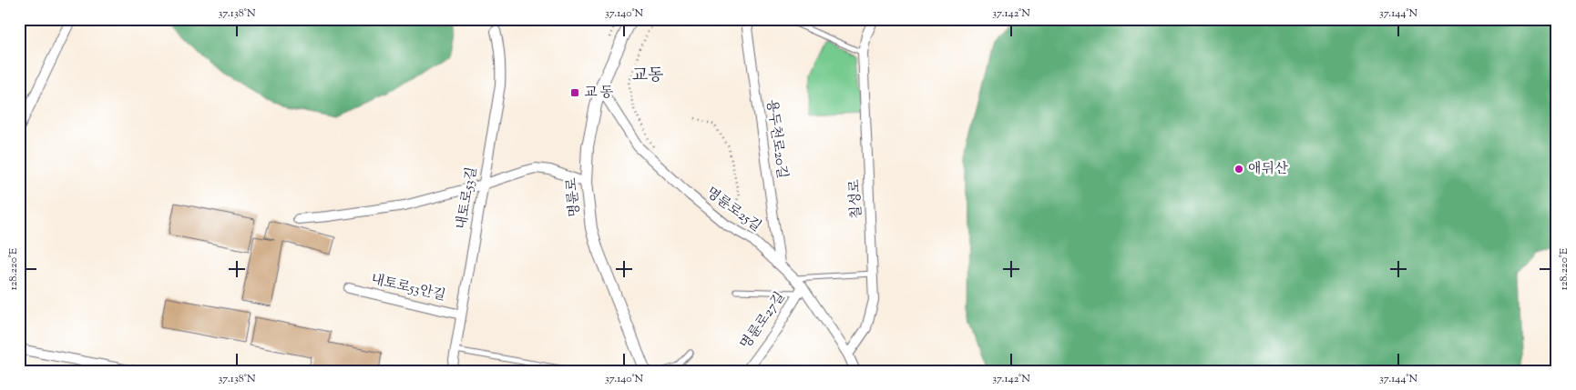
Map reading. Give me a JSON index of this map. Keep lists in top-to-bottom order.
{
  "streets": {
    "street": [
      "용두천로20길",
      "명륜로",
      "내토로53길",
      "칠성로",
      "명륜로25길",
      "내토로53안길",
      "명륜로27길"
    ]
  },
  "crossings": [
    ["용두천로20길", "명륜로25길"],
    ["명륜로", "명륜로25길"],
    ["내토로53길", "내토로53안길"],
    ["칠성로", "명륜로25길"],
    ["명륜로25길", "명륜로27길"]
  ],
  "districts": ["교동"],
  "places": {
    "transit": ["교 동"],
    "other": ["애뒤산"]
  },
  "coordinates": [
    "37.138°N",
    "37.140°N",
    "37.142°N",
    "37.144°N",
    "128.220°E"
  ]
}
